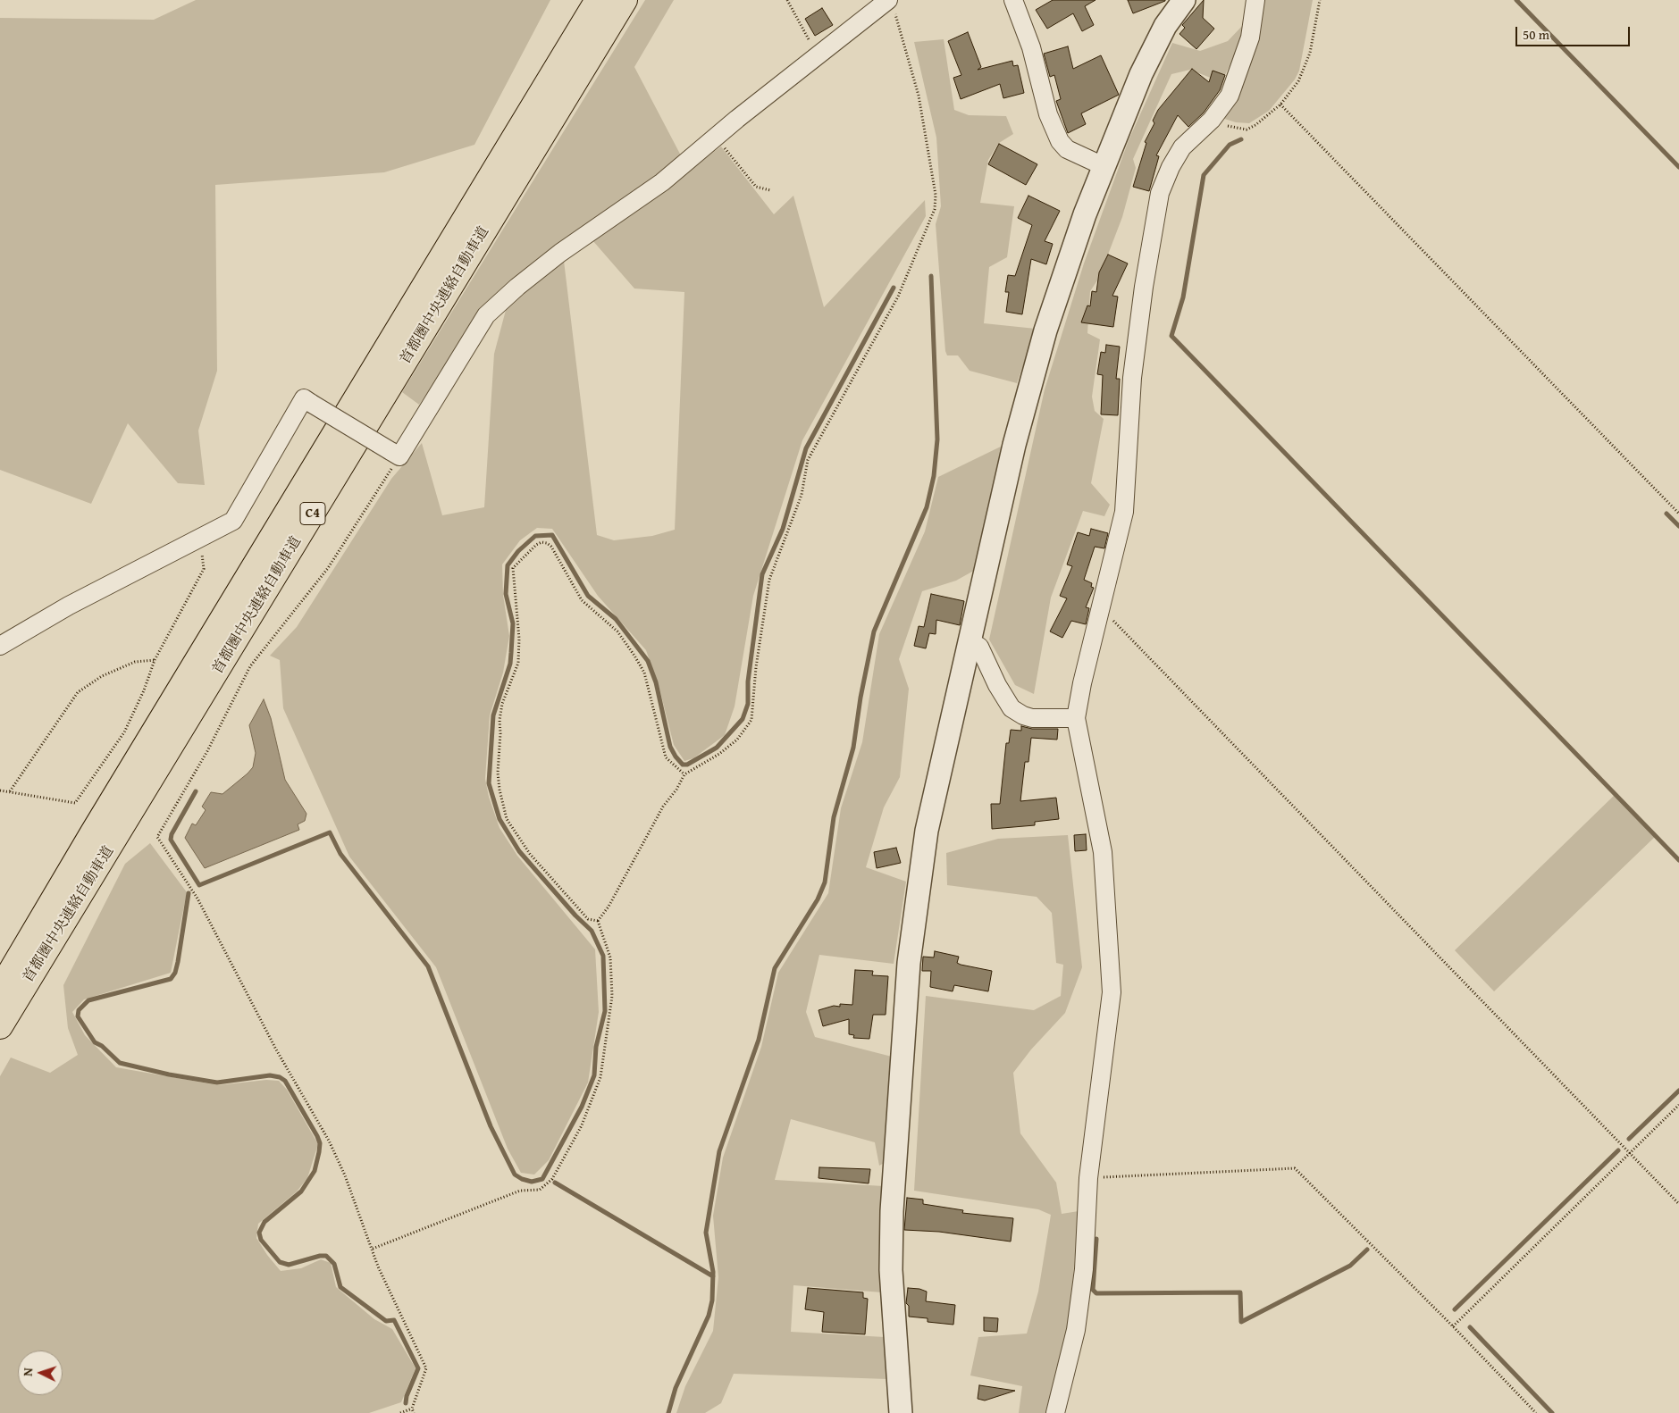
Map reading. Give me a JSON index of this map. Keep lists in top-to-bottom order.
{
  "streets": {
    "highway": ["首都圏中央連絡自動車道", "C4"]
  },
  "scale_bar": "50 m",
  "north": "left"
}
